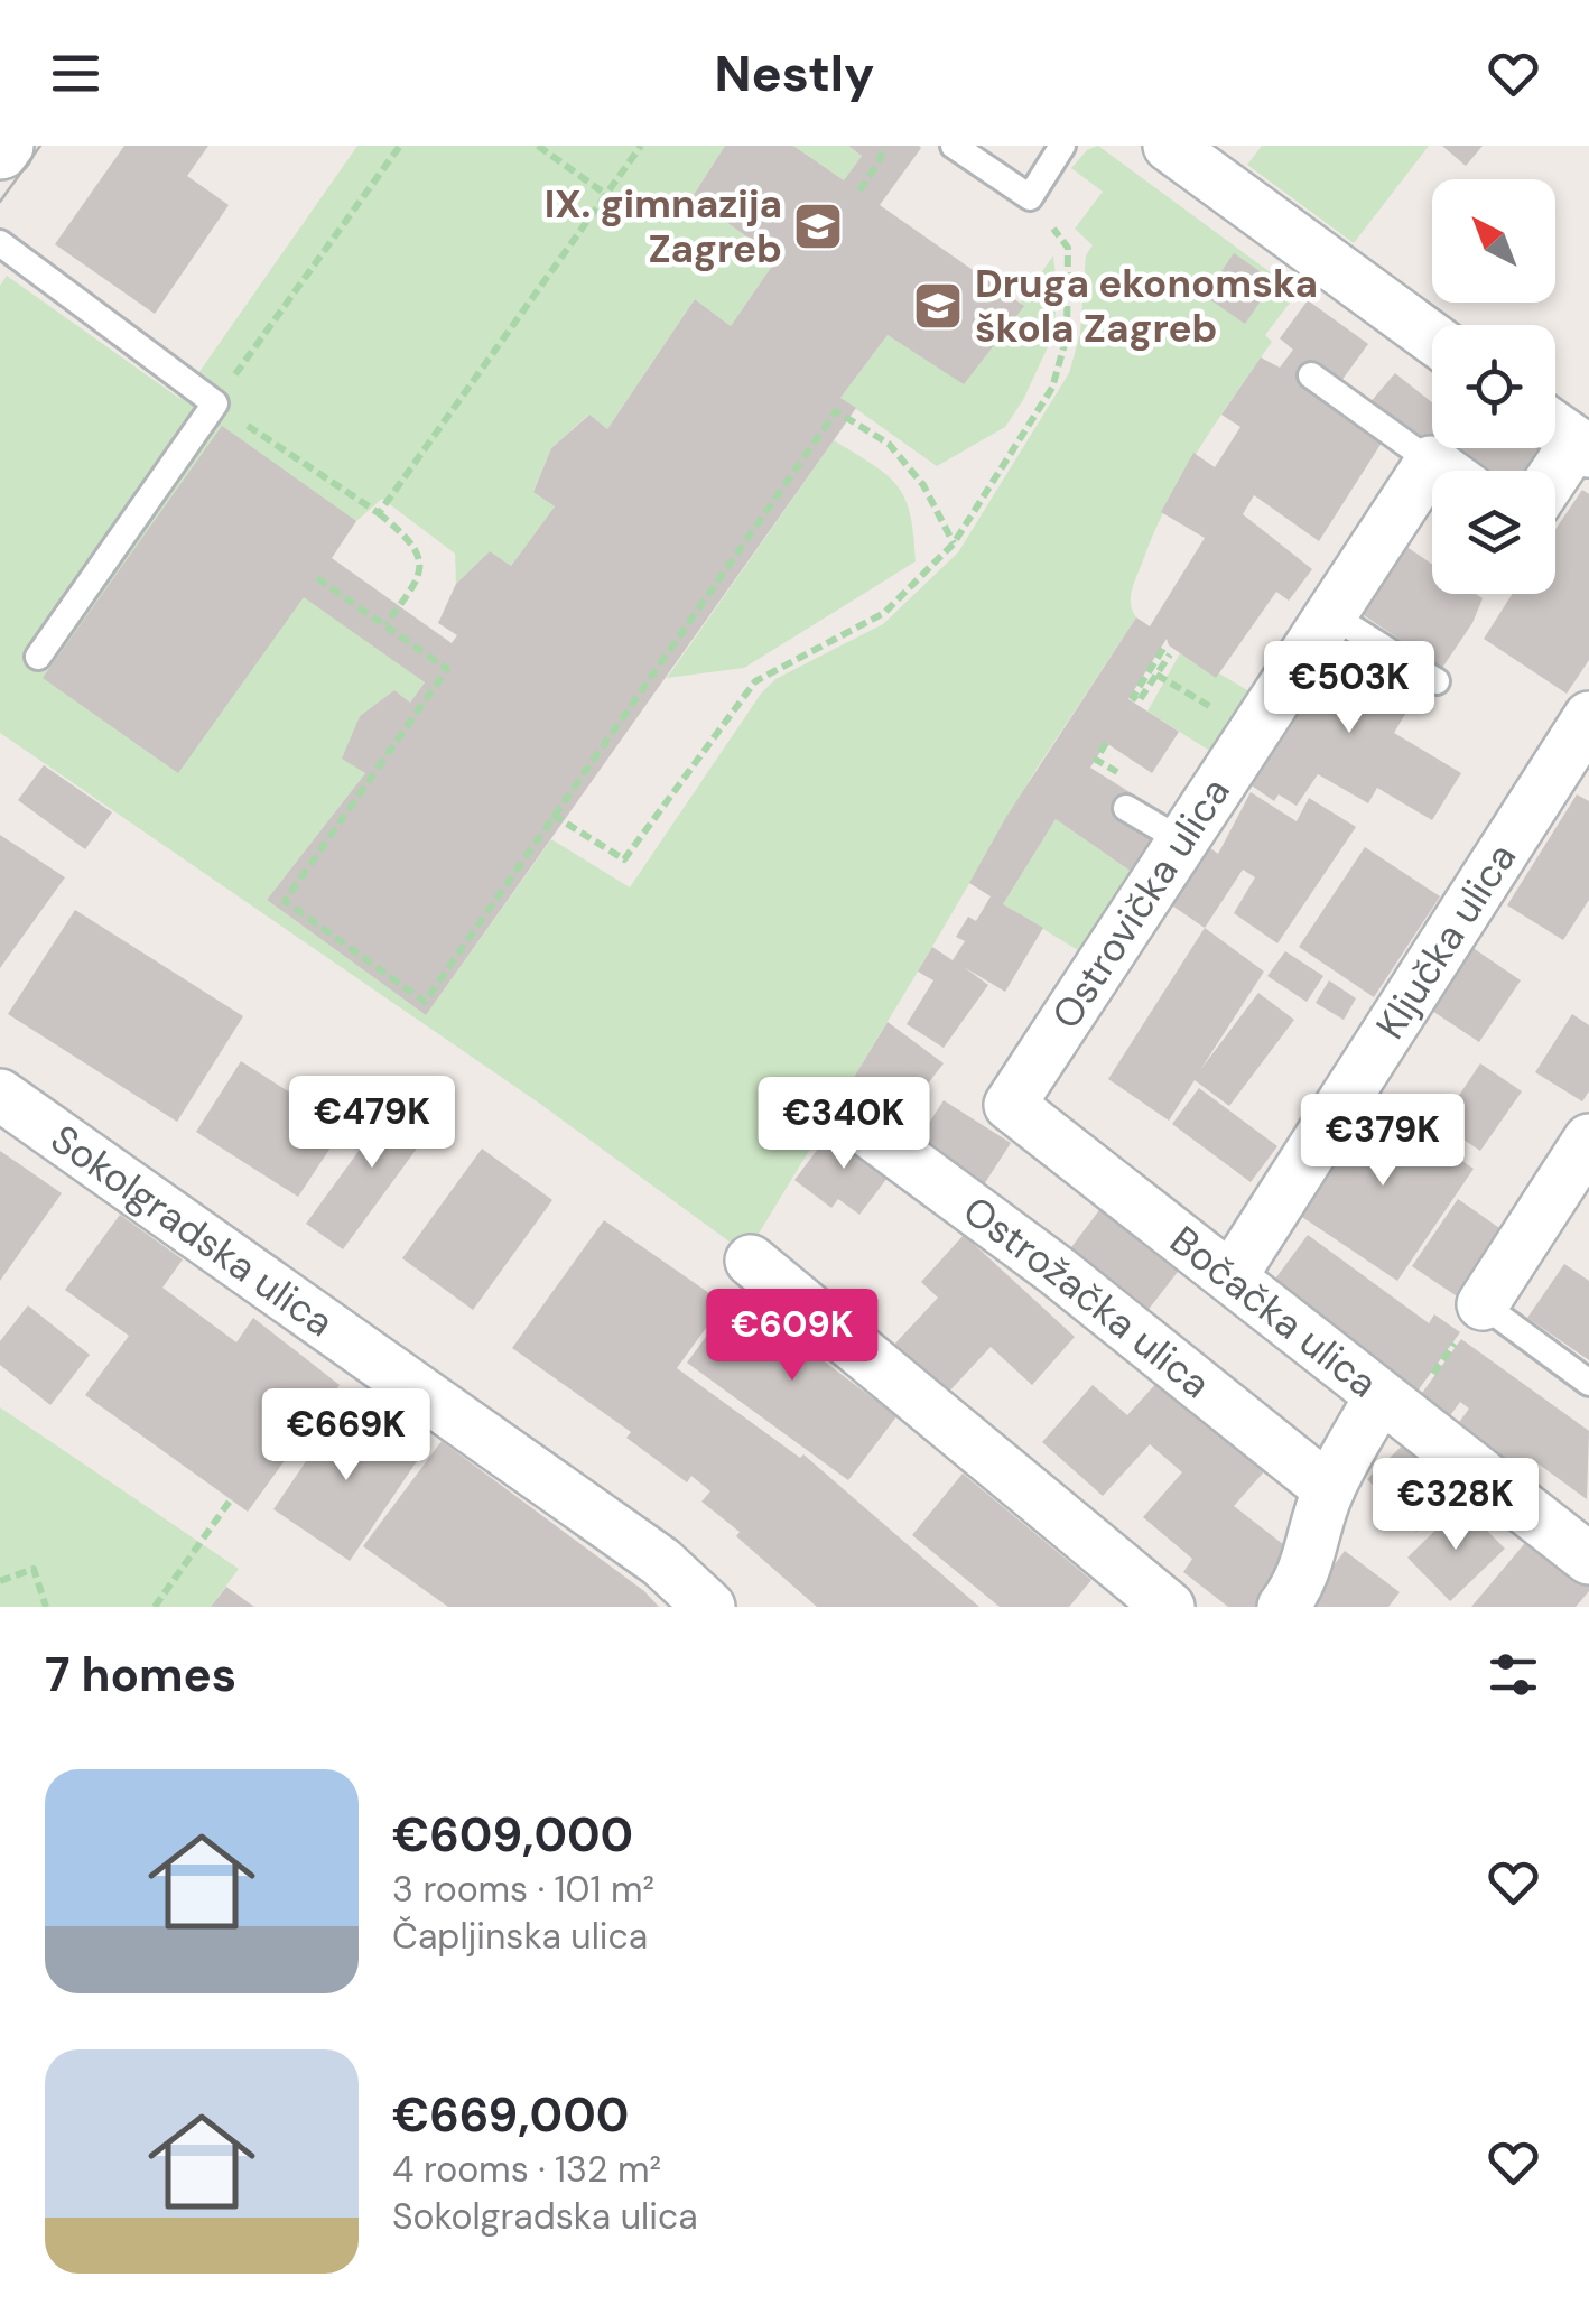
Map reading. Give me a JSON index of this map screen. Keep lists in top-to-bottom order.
{
  "streets": {
    "street": [
      "Ostrovička ulica",
      "Ključka ulica",
      "Sokolgradska ulica",
      "Ostrožačka ulica",
      "Bočačka ulica"
    ]
  },
  "crossings": [
    ["Ostrovička ulica", "Bočačka ulica"],
    ["Ključka ulica", "Bočačka ulica"]
  ],
  "places": {
    "school or university": ["IX. gimnazija Zagreb", "Druga ekonomska škola Zagreb"]
  },
  "north": "top left",
  "page": {
    "header": "Nestly",
    "price": [
      "€503K",
      "€479K",
      "€340K",
      "€379K",
      "€609K",
      "€669K",
      "€328K"
    ],
    "heading": "7 homes",
    "list": [
      {
        "name": "€609,000",
        "note": "3 rooms · 101 m² · Čapljinska ulica"
      },
      {
        "name": "€669,000",
        "note": "4 rooms · 132 m² · Sokolgradska ulica"
      }
    ]
  }
}
